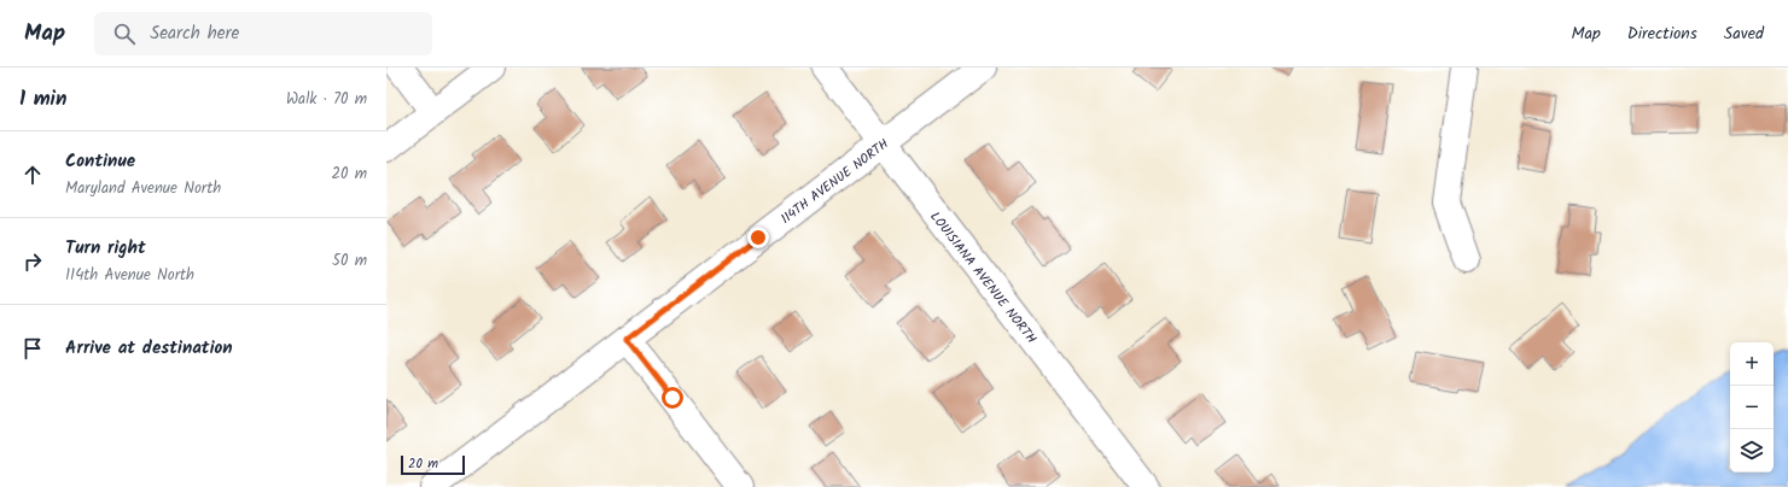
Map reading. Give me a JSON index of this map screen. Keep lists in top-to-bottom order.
{
  "streets": {
    "street": ["114TH AVENUE NORTH", "LOUISIANA AVENUE NORTH"]
  },
  "crossings": [
    ["114TH AVENUE NORTH", "LOUISIANA AVENUE NORTH"]
  ],
  "scale_bar": "20 m",
  "page": {
    "header": "Map",
    "search": "Search here",
    "nav": ["Map", "Directions", "Saved"],
    "heading": ["1 min", "Walk · 70 m"],
    "list": [
      ["Continue", "Maryland Avenue North", "20 m"],
      ["Turn right", "114th Avenue North", "50 m"],
      "Arrive at destination"
    ],
    "map_buttons": ["+", "−"],
    "scale": "20 m"
  }
}
